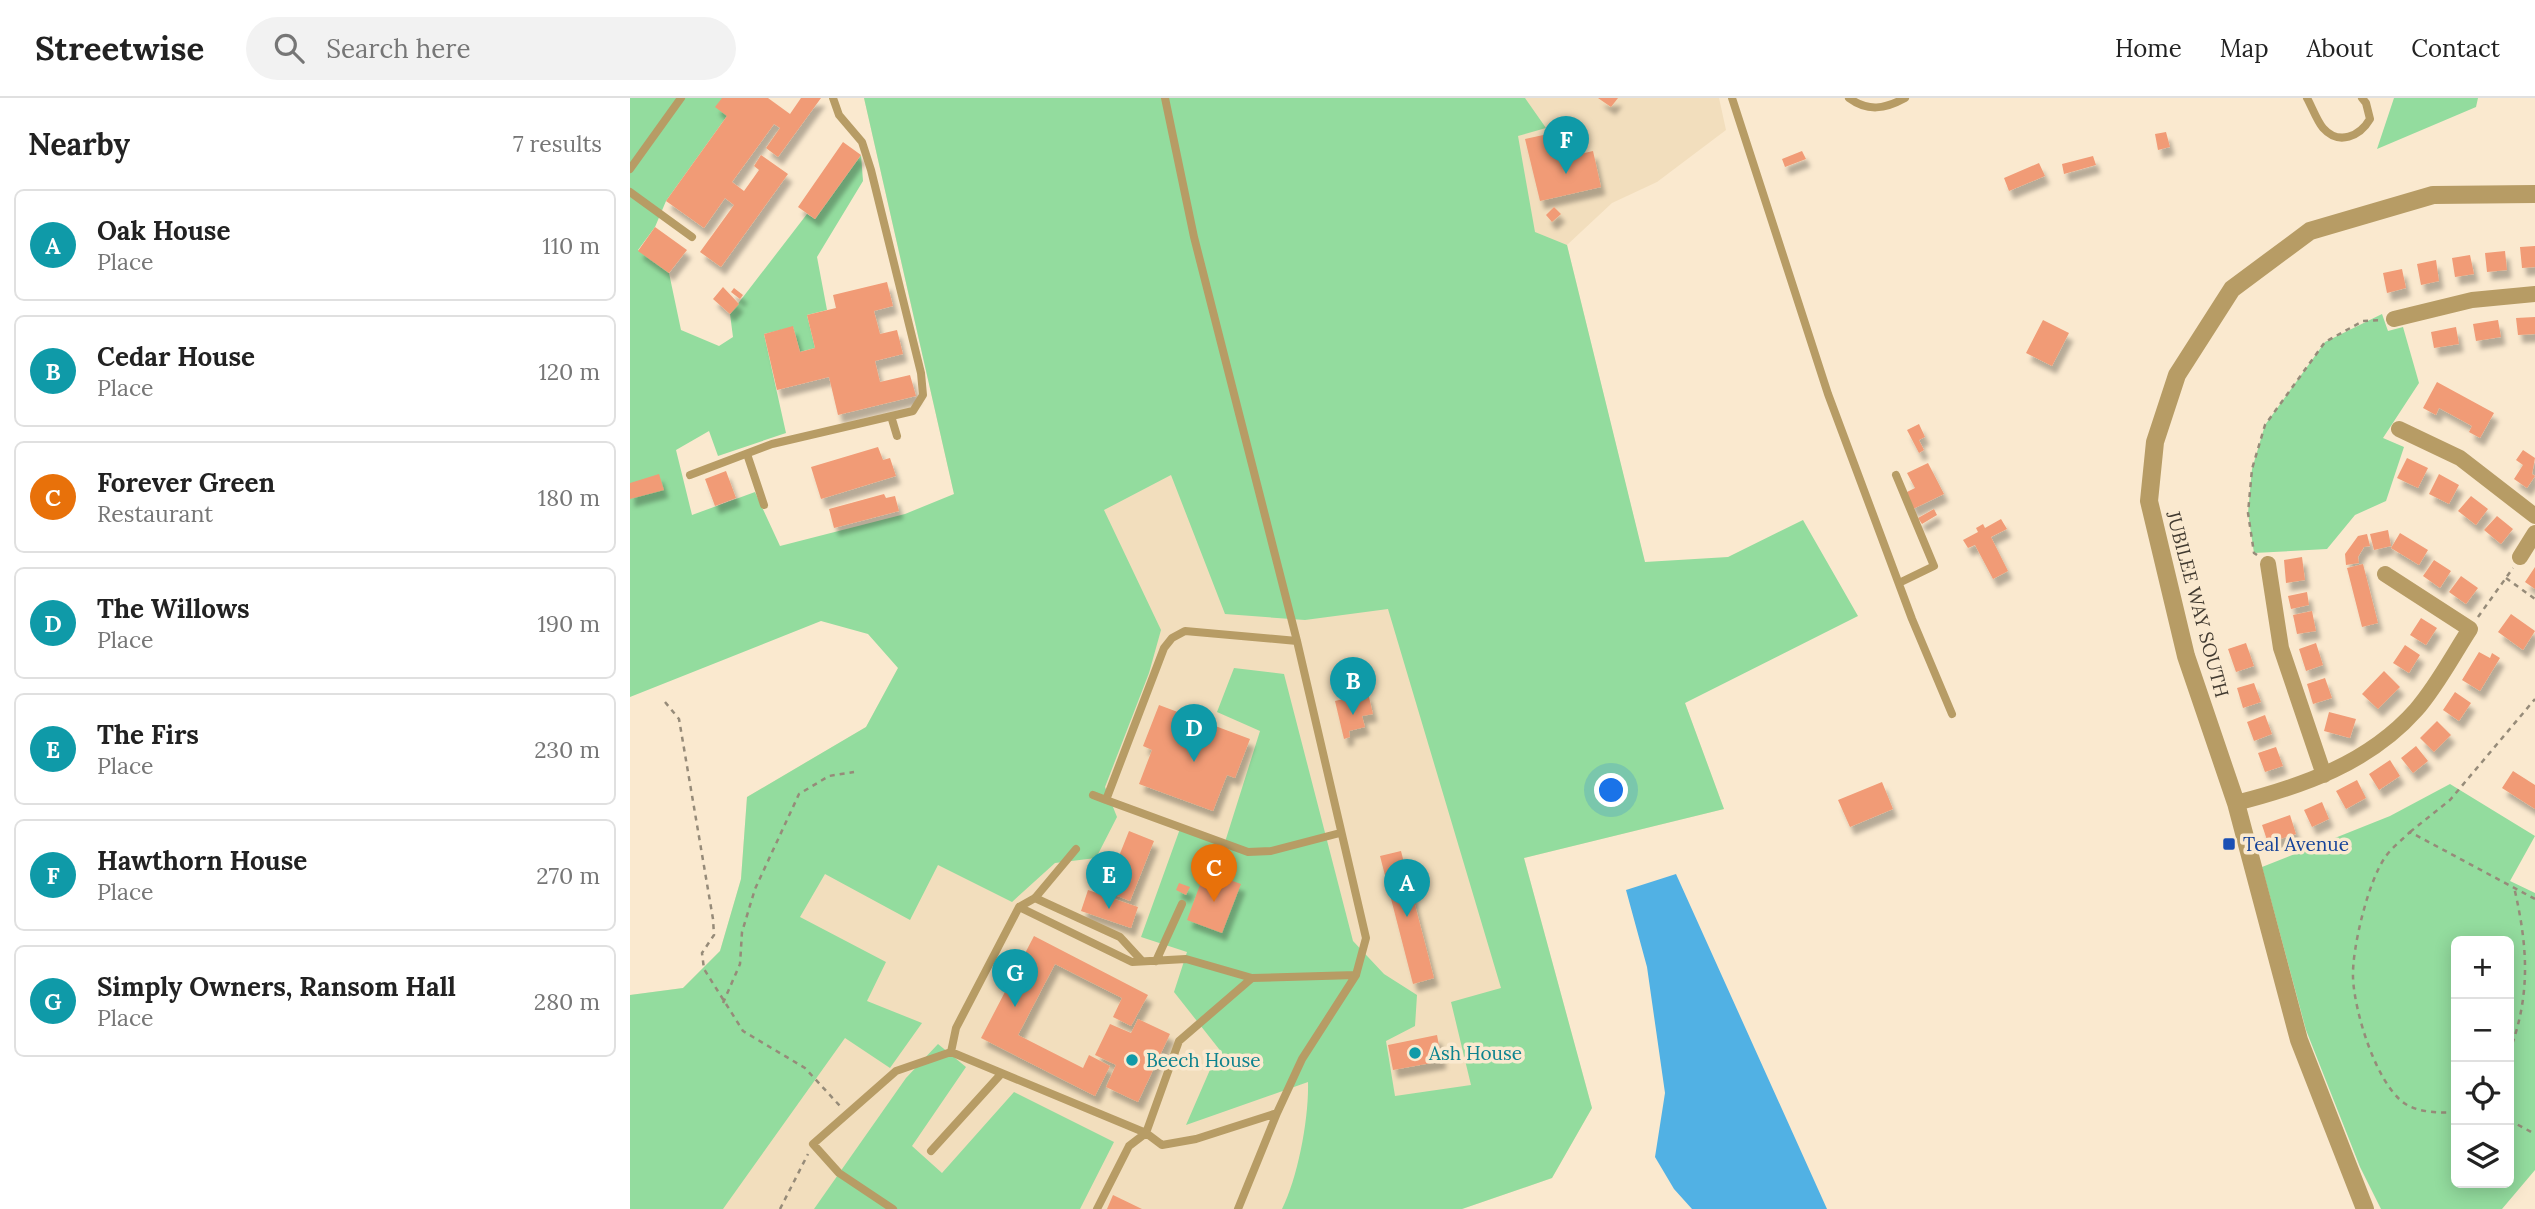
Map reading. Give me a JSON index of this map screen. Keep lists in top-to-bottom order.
{
  "streets": {
    "street": ["JUBILEE WAY SOUTH"]
  },
  "places": {
    "transit": ["Teal Avenue"],
    "other": ["Ash House", "Beech House"]
  },
  "page": {
    "header": "Streetwise",
    "search": "Search here",
    "nav": [
      "Home",
      "Map",
      "About",
      "Contact"
    ],
    "heading": ["Nearby", "7 results"],
    "pins": [
      "F",
      "B",
      "D",
      "C",
      "E",
      "A",
      "G"
    ],
    "list": [
      {
        "mark": "A",
        "name": "Oak House",
        "note": "Place",
        "value": "110 m"
      },
      {
        "mark": "B",
        "name": "Cedar House",
        "note": "Place",
        "value": "120 m"
      },
      {
        "mark": "C",
        "name": "Forever Green",
        "note": "Restaurant",
        "value": "180 m"
      },
      {
        "mark": "D",
        "name": "The Willows",
        "note": "Place",
        "value": "190 m"
      },
      {
        "mark": "E",
        "name": "The Firs",
        "note": "Place",
        "value": "230 m"
      },
      {
        "mark": "F",
        "name": "Hawthorn House",
        "note": "Place",
        "value": "270 m"
      },
      {
        "mark": "G",
        "name": "Simply Owners, Ransom Hall",
        "note": "Place",
        "value": "280 m"
      }
    ],
    "map_buttons": ["+", "−"]
  }
}
